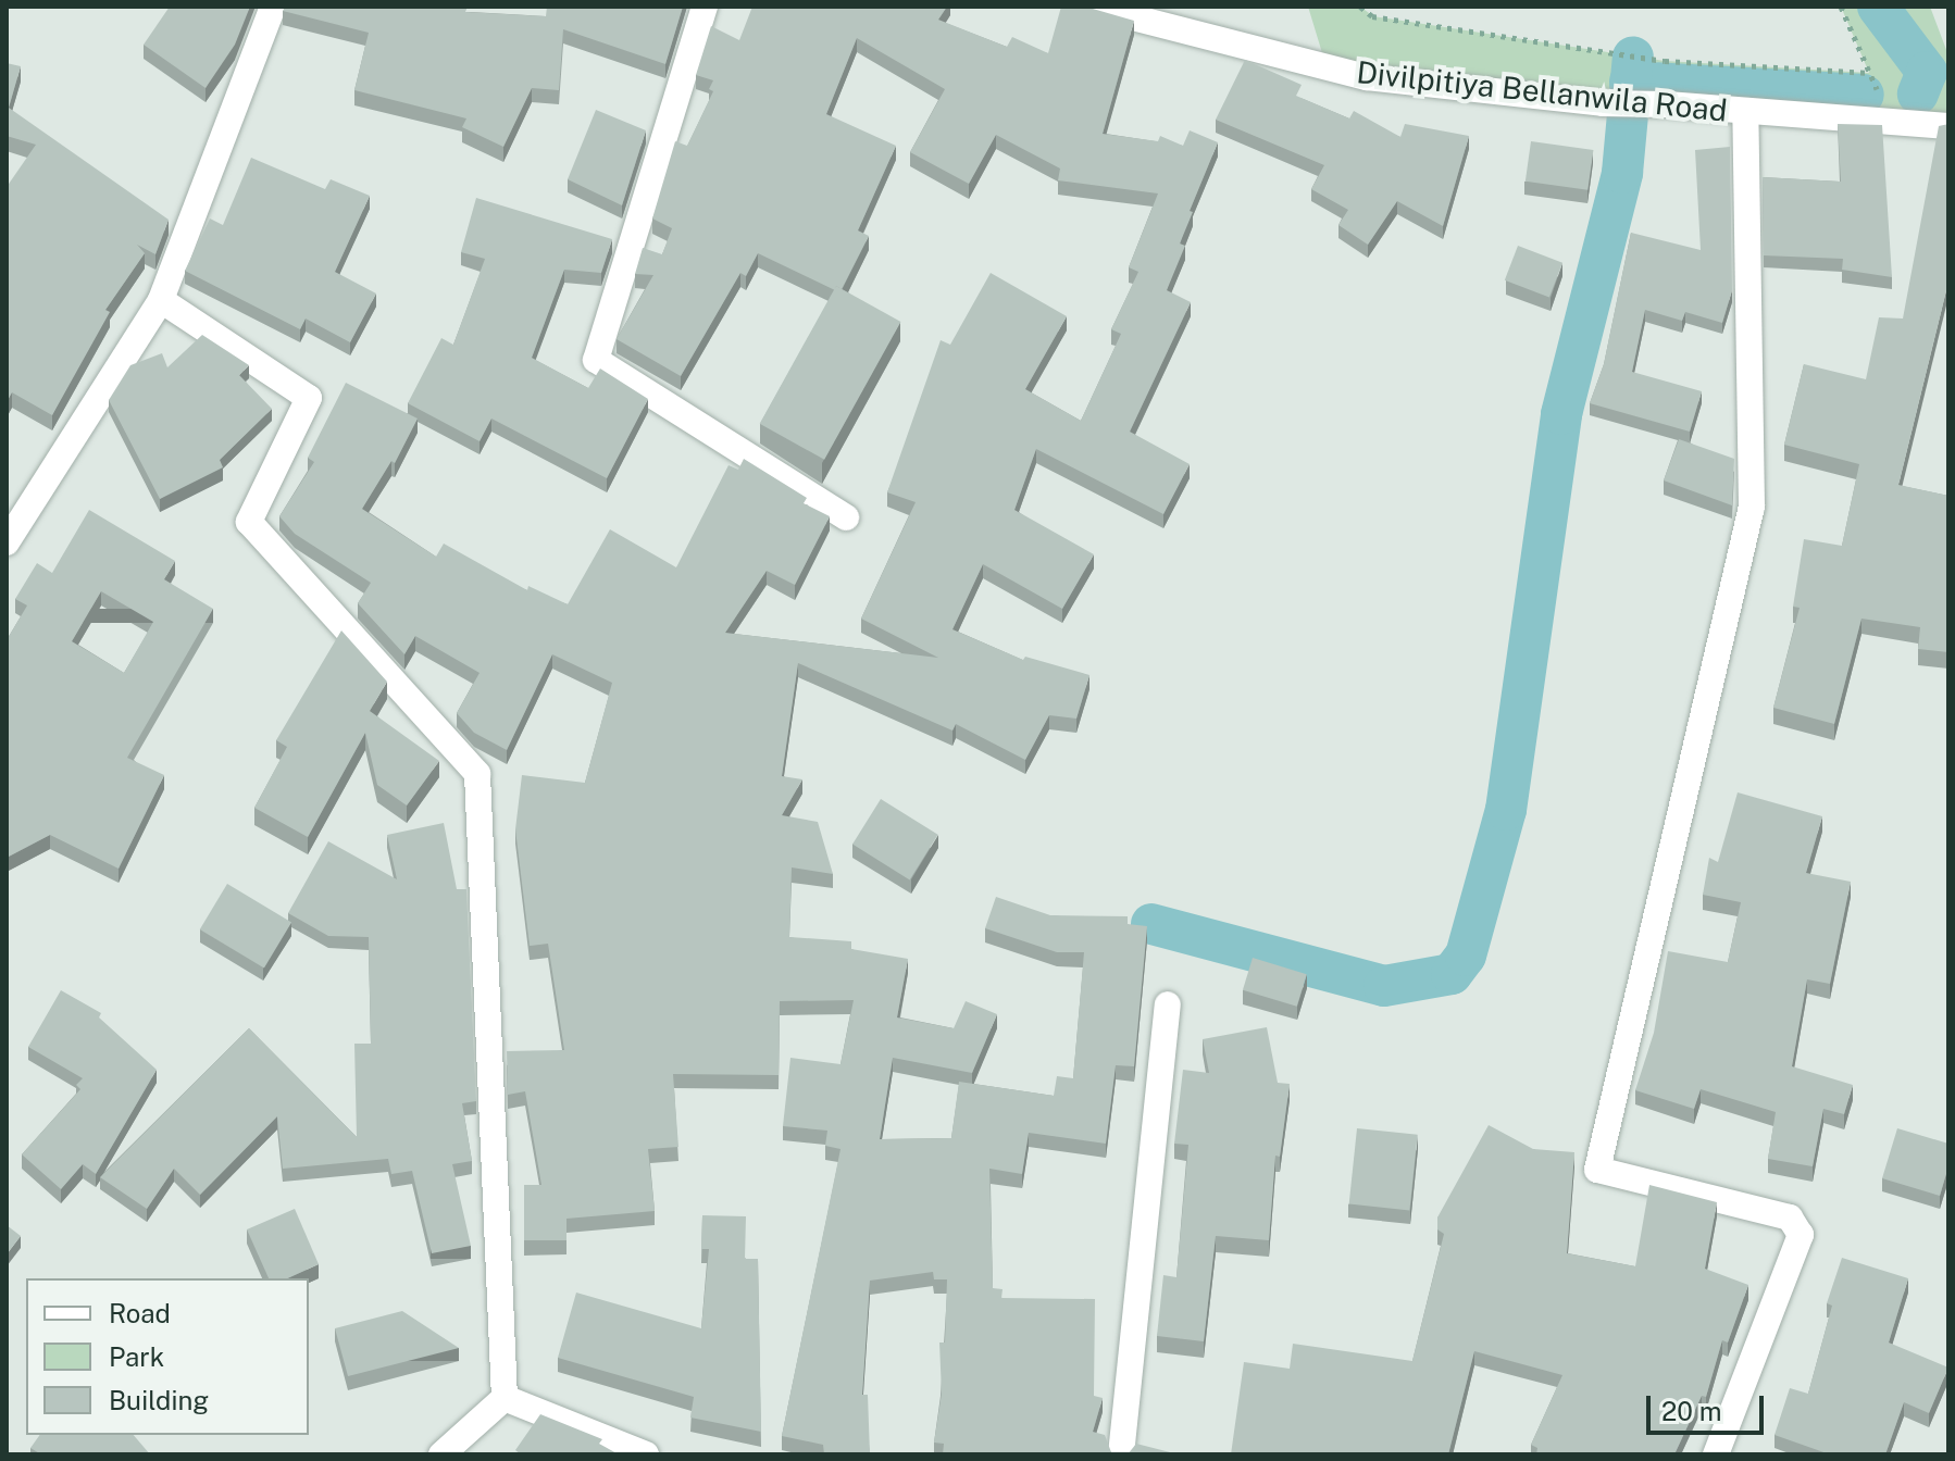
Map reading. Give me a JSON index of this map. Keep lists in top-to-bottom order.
{
  "streets": {
    "street": ["Divilpitiya Bellanwila Road"]
  },
  "legend": ["Road", "Park", "Building"],
  "scale_bar": "20 m"
}
